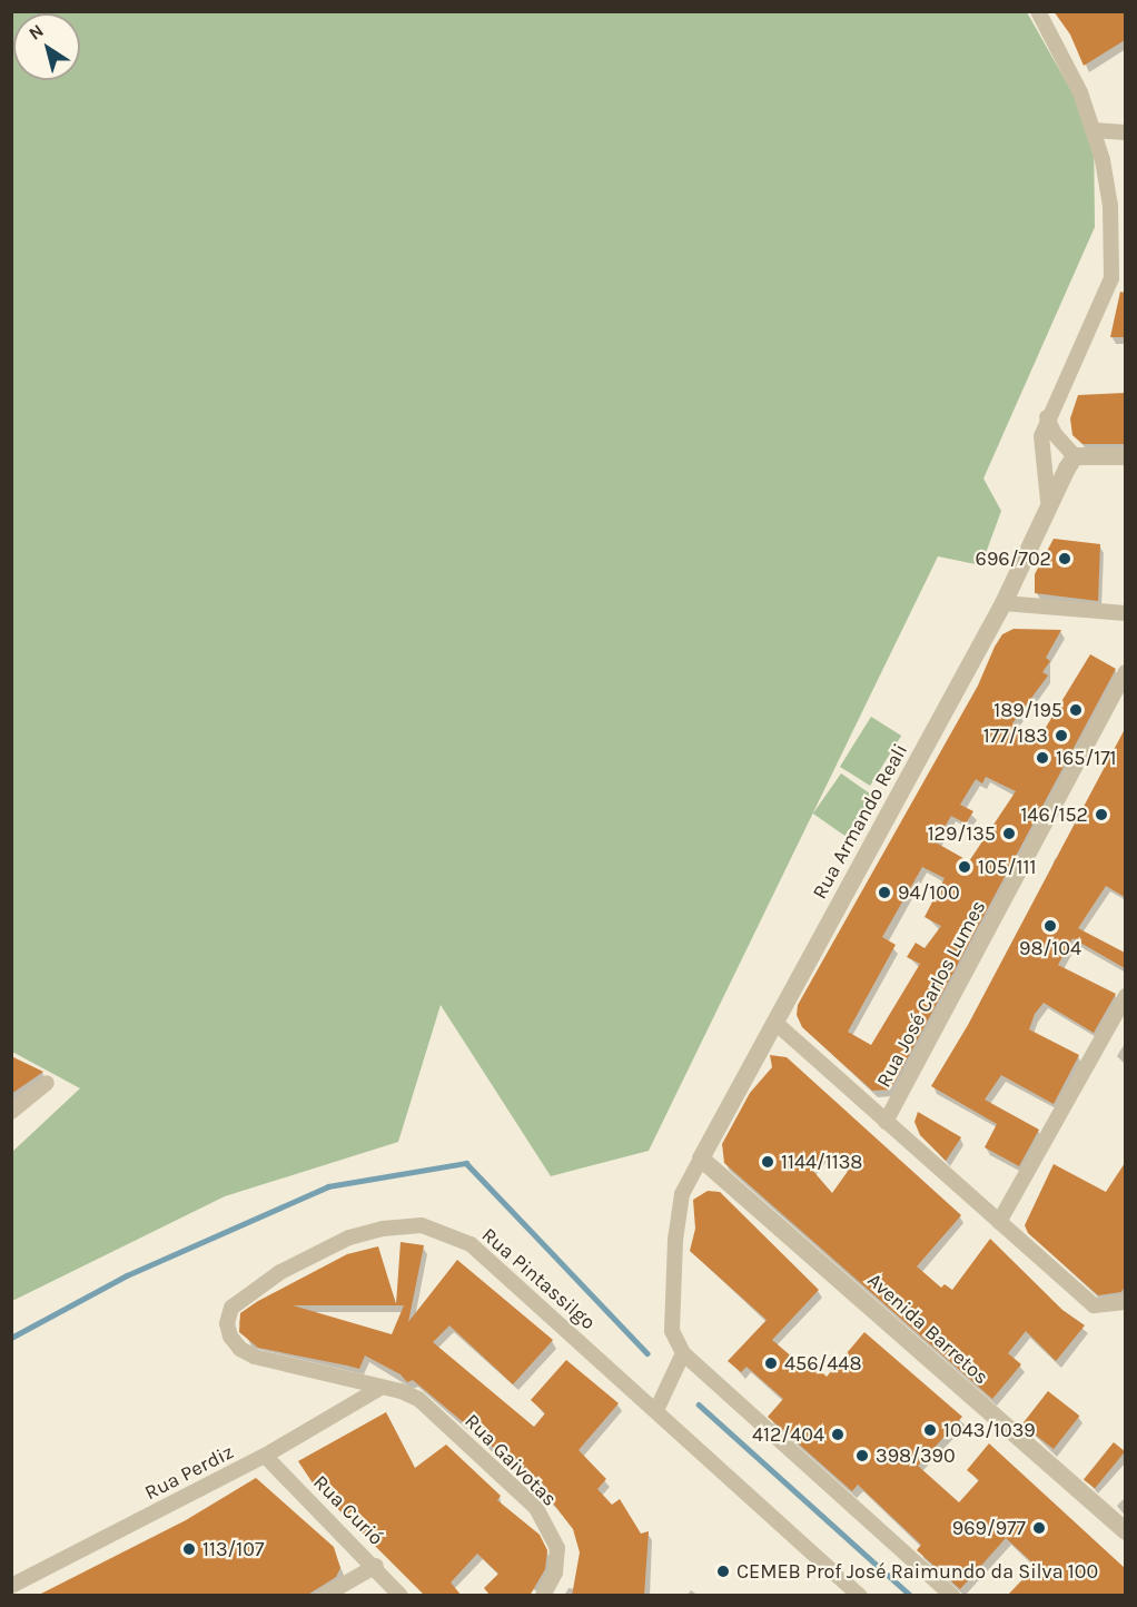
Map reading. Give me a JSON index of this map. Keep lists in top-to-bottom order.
{
  "streets": {
    "street": [
      "Rua Armando Reali",
      "Rua José Carlos Lumes",
      "Rua Pintassilgo",
      "Avenida Barretos",
      "Rua Gaivotas",
      "Rua Perdiz",
      "Rua Curió"
    ]
  },
  "crossings": [
    ["Rua Armando Reali", "Avenida Barretos"],
    ["Rua Pintassilgo", "Rua Gaivotas"],
    ["Rua Pintassilgo", "Rua Perdiz"],
    ["Rua Gaivotas", "Rua Perdiz"],
    ["Rua Perdiz", "Rua Curió"]
  ],
  "places": [
    "696/702",
    "189/195",
    "177/183",
    "165/171",
    "146/152",
    "129/135",
    "105/111",
    "94/100",
    "98/104",
    "1144/1138",
    "456/448",
    "1043/1039",
    "412/404",
    "398/390",
    "969/977",
    "113/107",
    "CEMEB Prof José Raimundo da Silva 100"
  ],
  "north": "top left"
}
